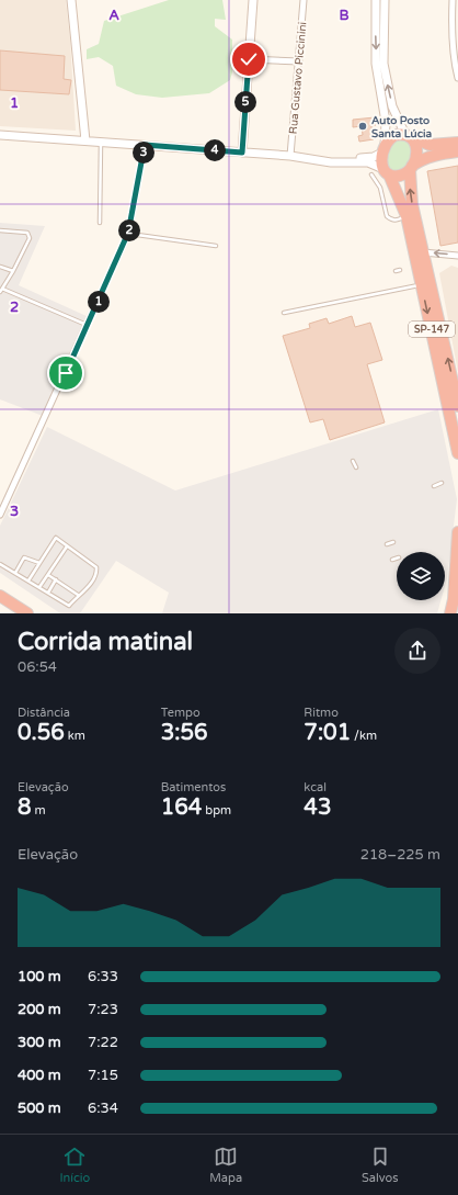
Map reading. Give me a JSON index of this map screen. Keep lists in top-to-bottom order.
{
  "streets": {
    "highway": ["SP-147"],
    "street": ["Rua Gustavo Piccinini"]
  },
  "places": ["Auto Posto Santa Lúcia"],
  "page": {
    "pins": [
      "5",
      "4",
      "3",
      "2",
      "1"
    ],
    "heading": ["Corrida matinal", "06:54"],
    "stats": [
      ["Distância", "0.56 km"],
      ["Tempo", "3:56"],
      ["Ritmo", "7:01 /km"],
      ["Elevação", "8 m"],
      ["Batimentos", "164 bpm"],
      ["kcal", "43"]
    ],
    "chart": ["Elevação", "218–225 m"],
    "list": [
      {
        "name": "100 m",
        "note": "6:33"
      },
      {
        "name": "200 m",
        "note": "7:23"
      },
      {
        "name": "300 m",
        "note": "7:22"
      },
      {
        "name": "400 m",
        "note": "7:15"
      },
      {
        "name": "500 m",
        "note": "6:34"
      }
    ],
    "tabs": ["Início", "Mapa", "Salvos"]
  },
  "grid": {
    "columns": ["A", "B"],
    "rows": ["1", "2", "3"]
  }
}
